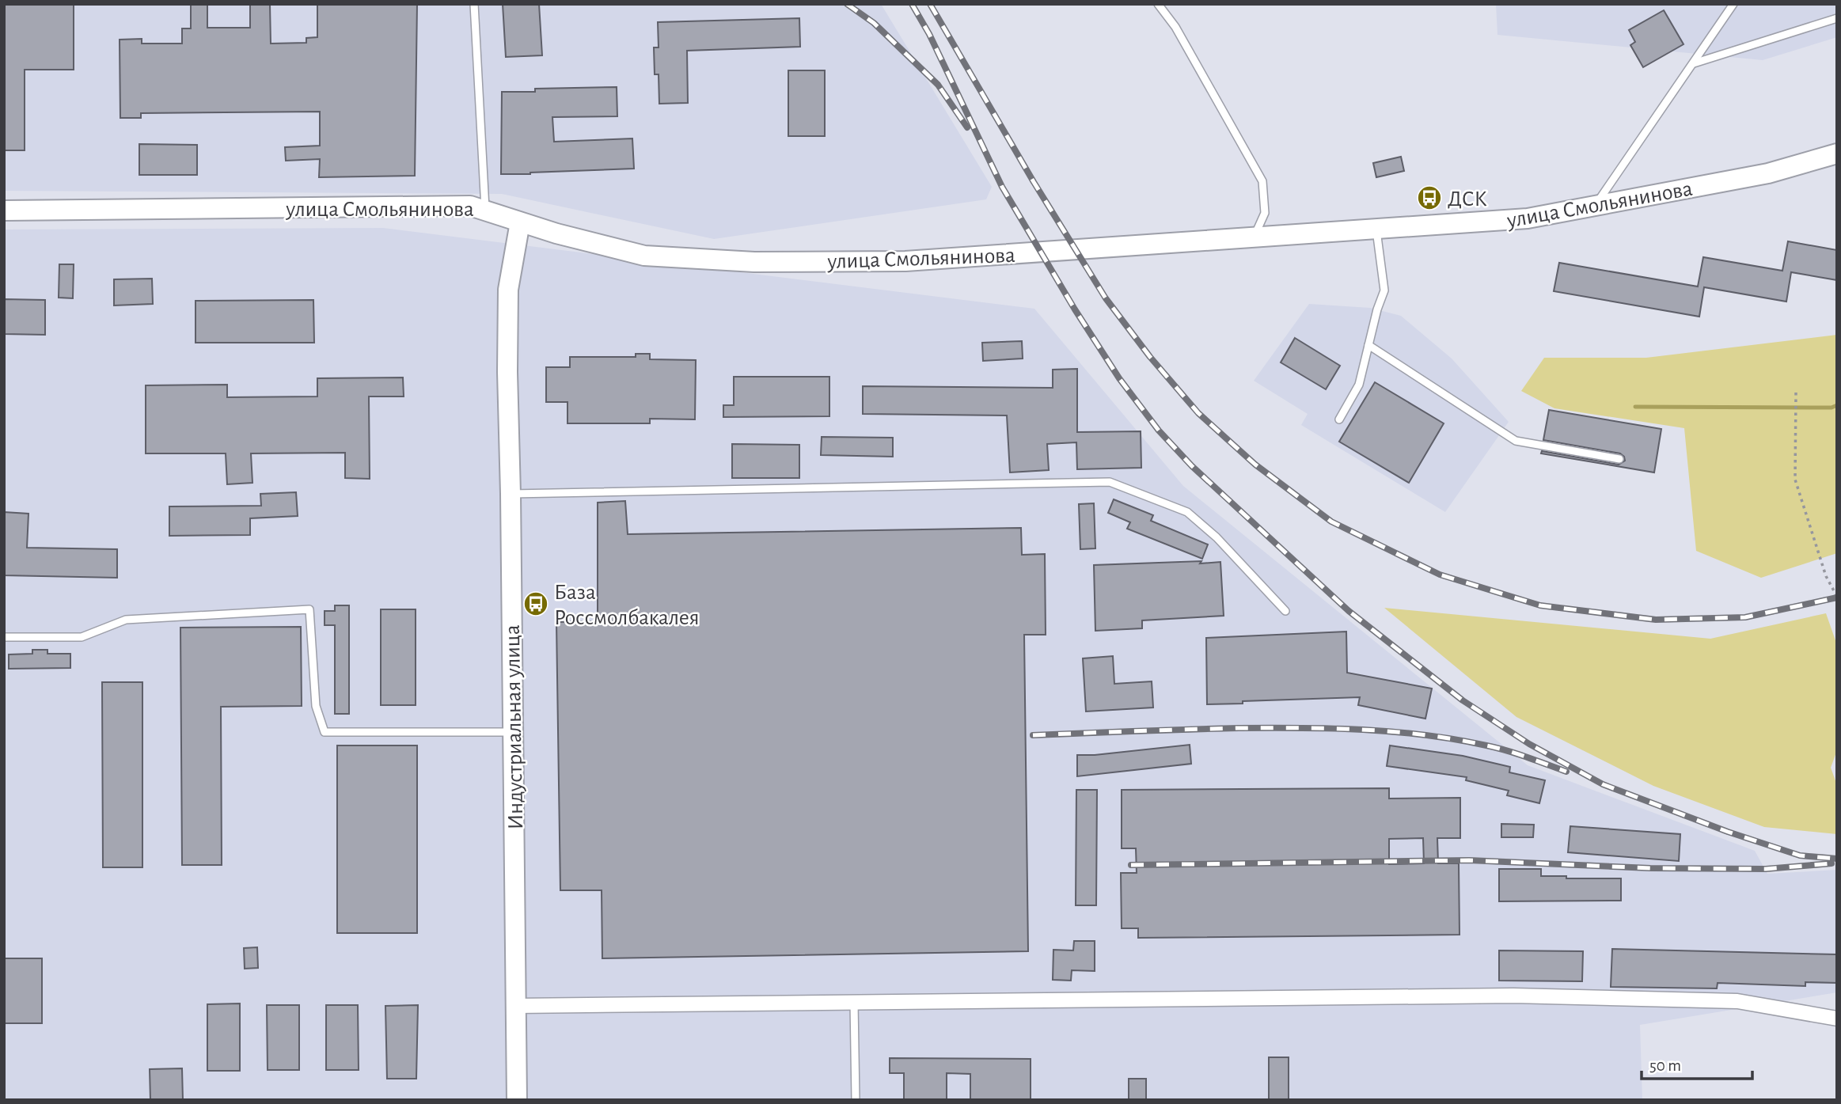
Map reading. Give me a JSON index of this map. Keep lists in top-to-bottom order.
{
  "streets": {
    "street": ["улица Смольянинова", "Индустриальная улица"]
  },
  "crossings": [
    ["улица Смольянинова", "Индустриальная улица"]
  ],
  "places": {
    "bus stop": ["ДСК", "База Россмолбакалея"]
  },
  "scale_bar": "50 m"
}
